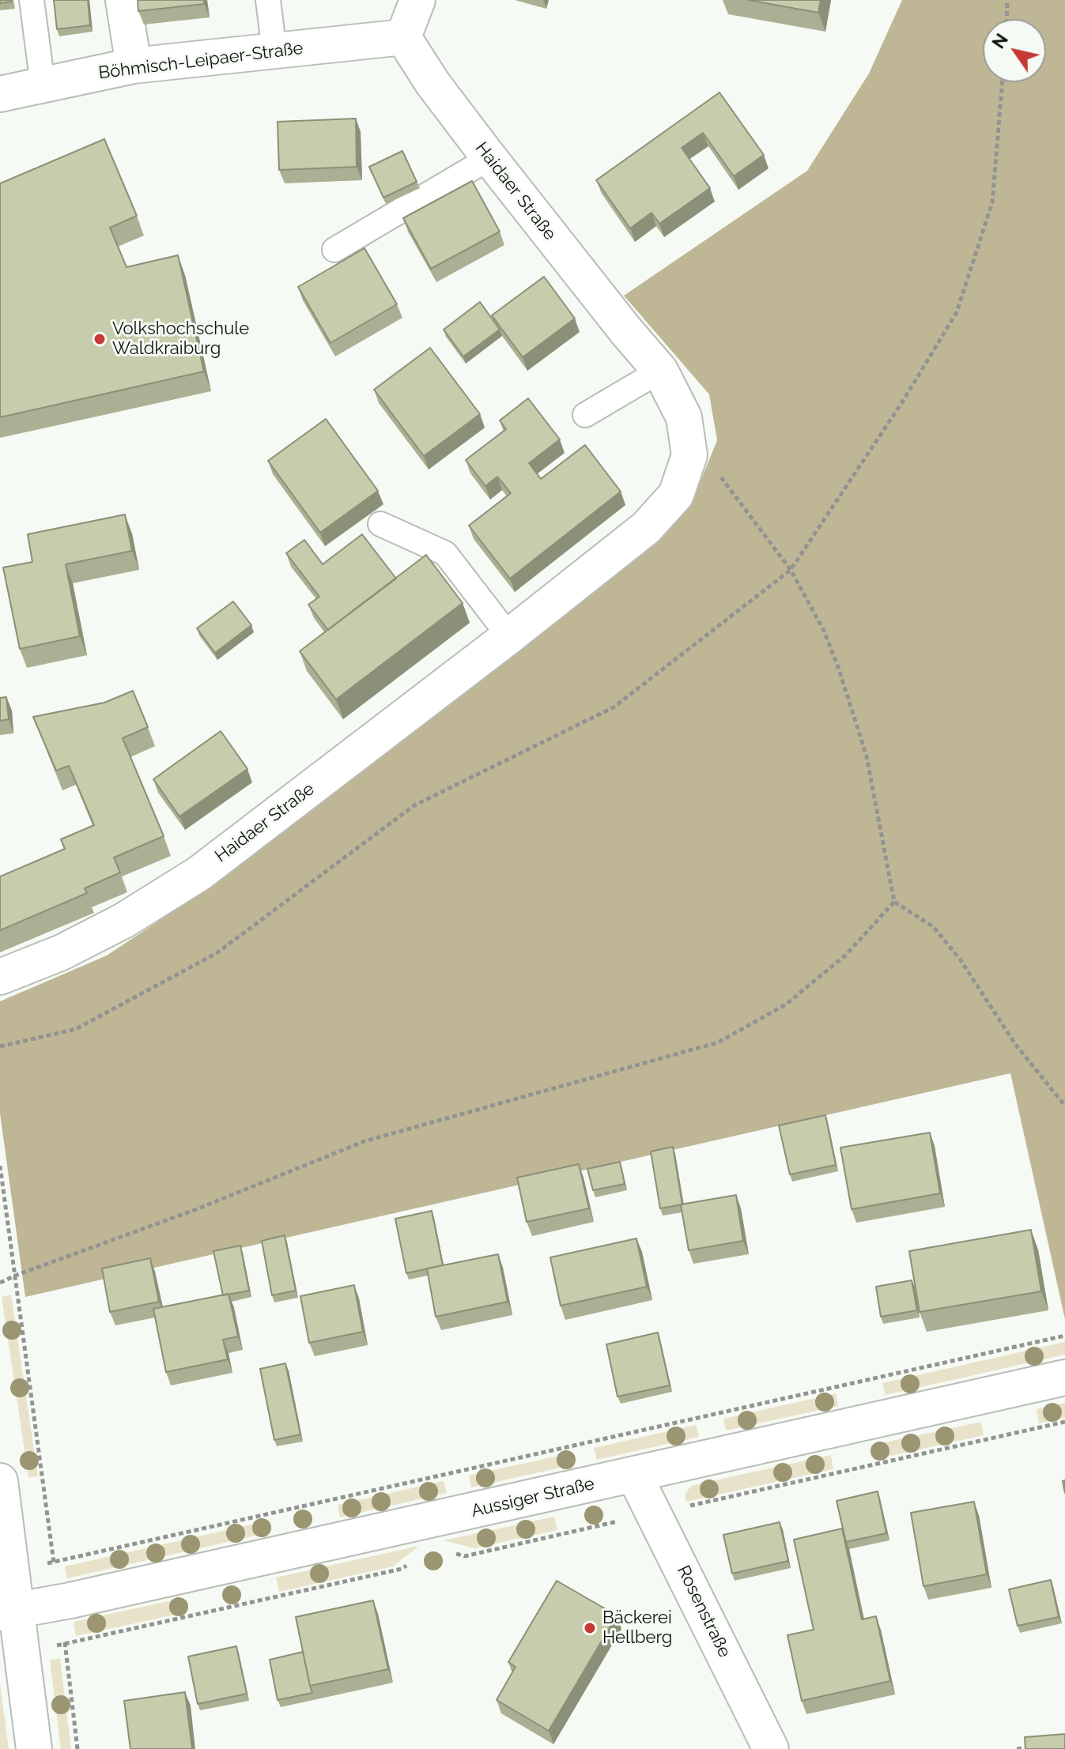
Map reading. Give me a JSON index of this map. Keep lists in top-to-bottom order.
{
  "streets": {
    "street": [
      "Böhmisch-Leipaer-Straße",
      "Haidaer Straße",
      "Aussiger Straße",
      "Rosenstraße"
    ]
  },
  "crossings": [
    ["Böhmisch-Leipaer-Straße", "Haidaer Straße"],
    ["Aussiger Straße", "Rosenstraße"]
  ],
  "places": ["Volkshochschule Waldkraiburg", "Bäckerei Hellberg"],
  "north": "top left"
}
